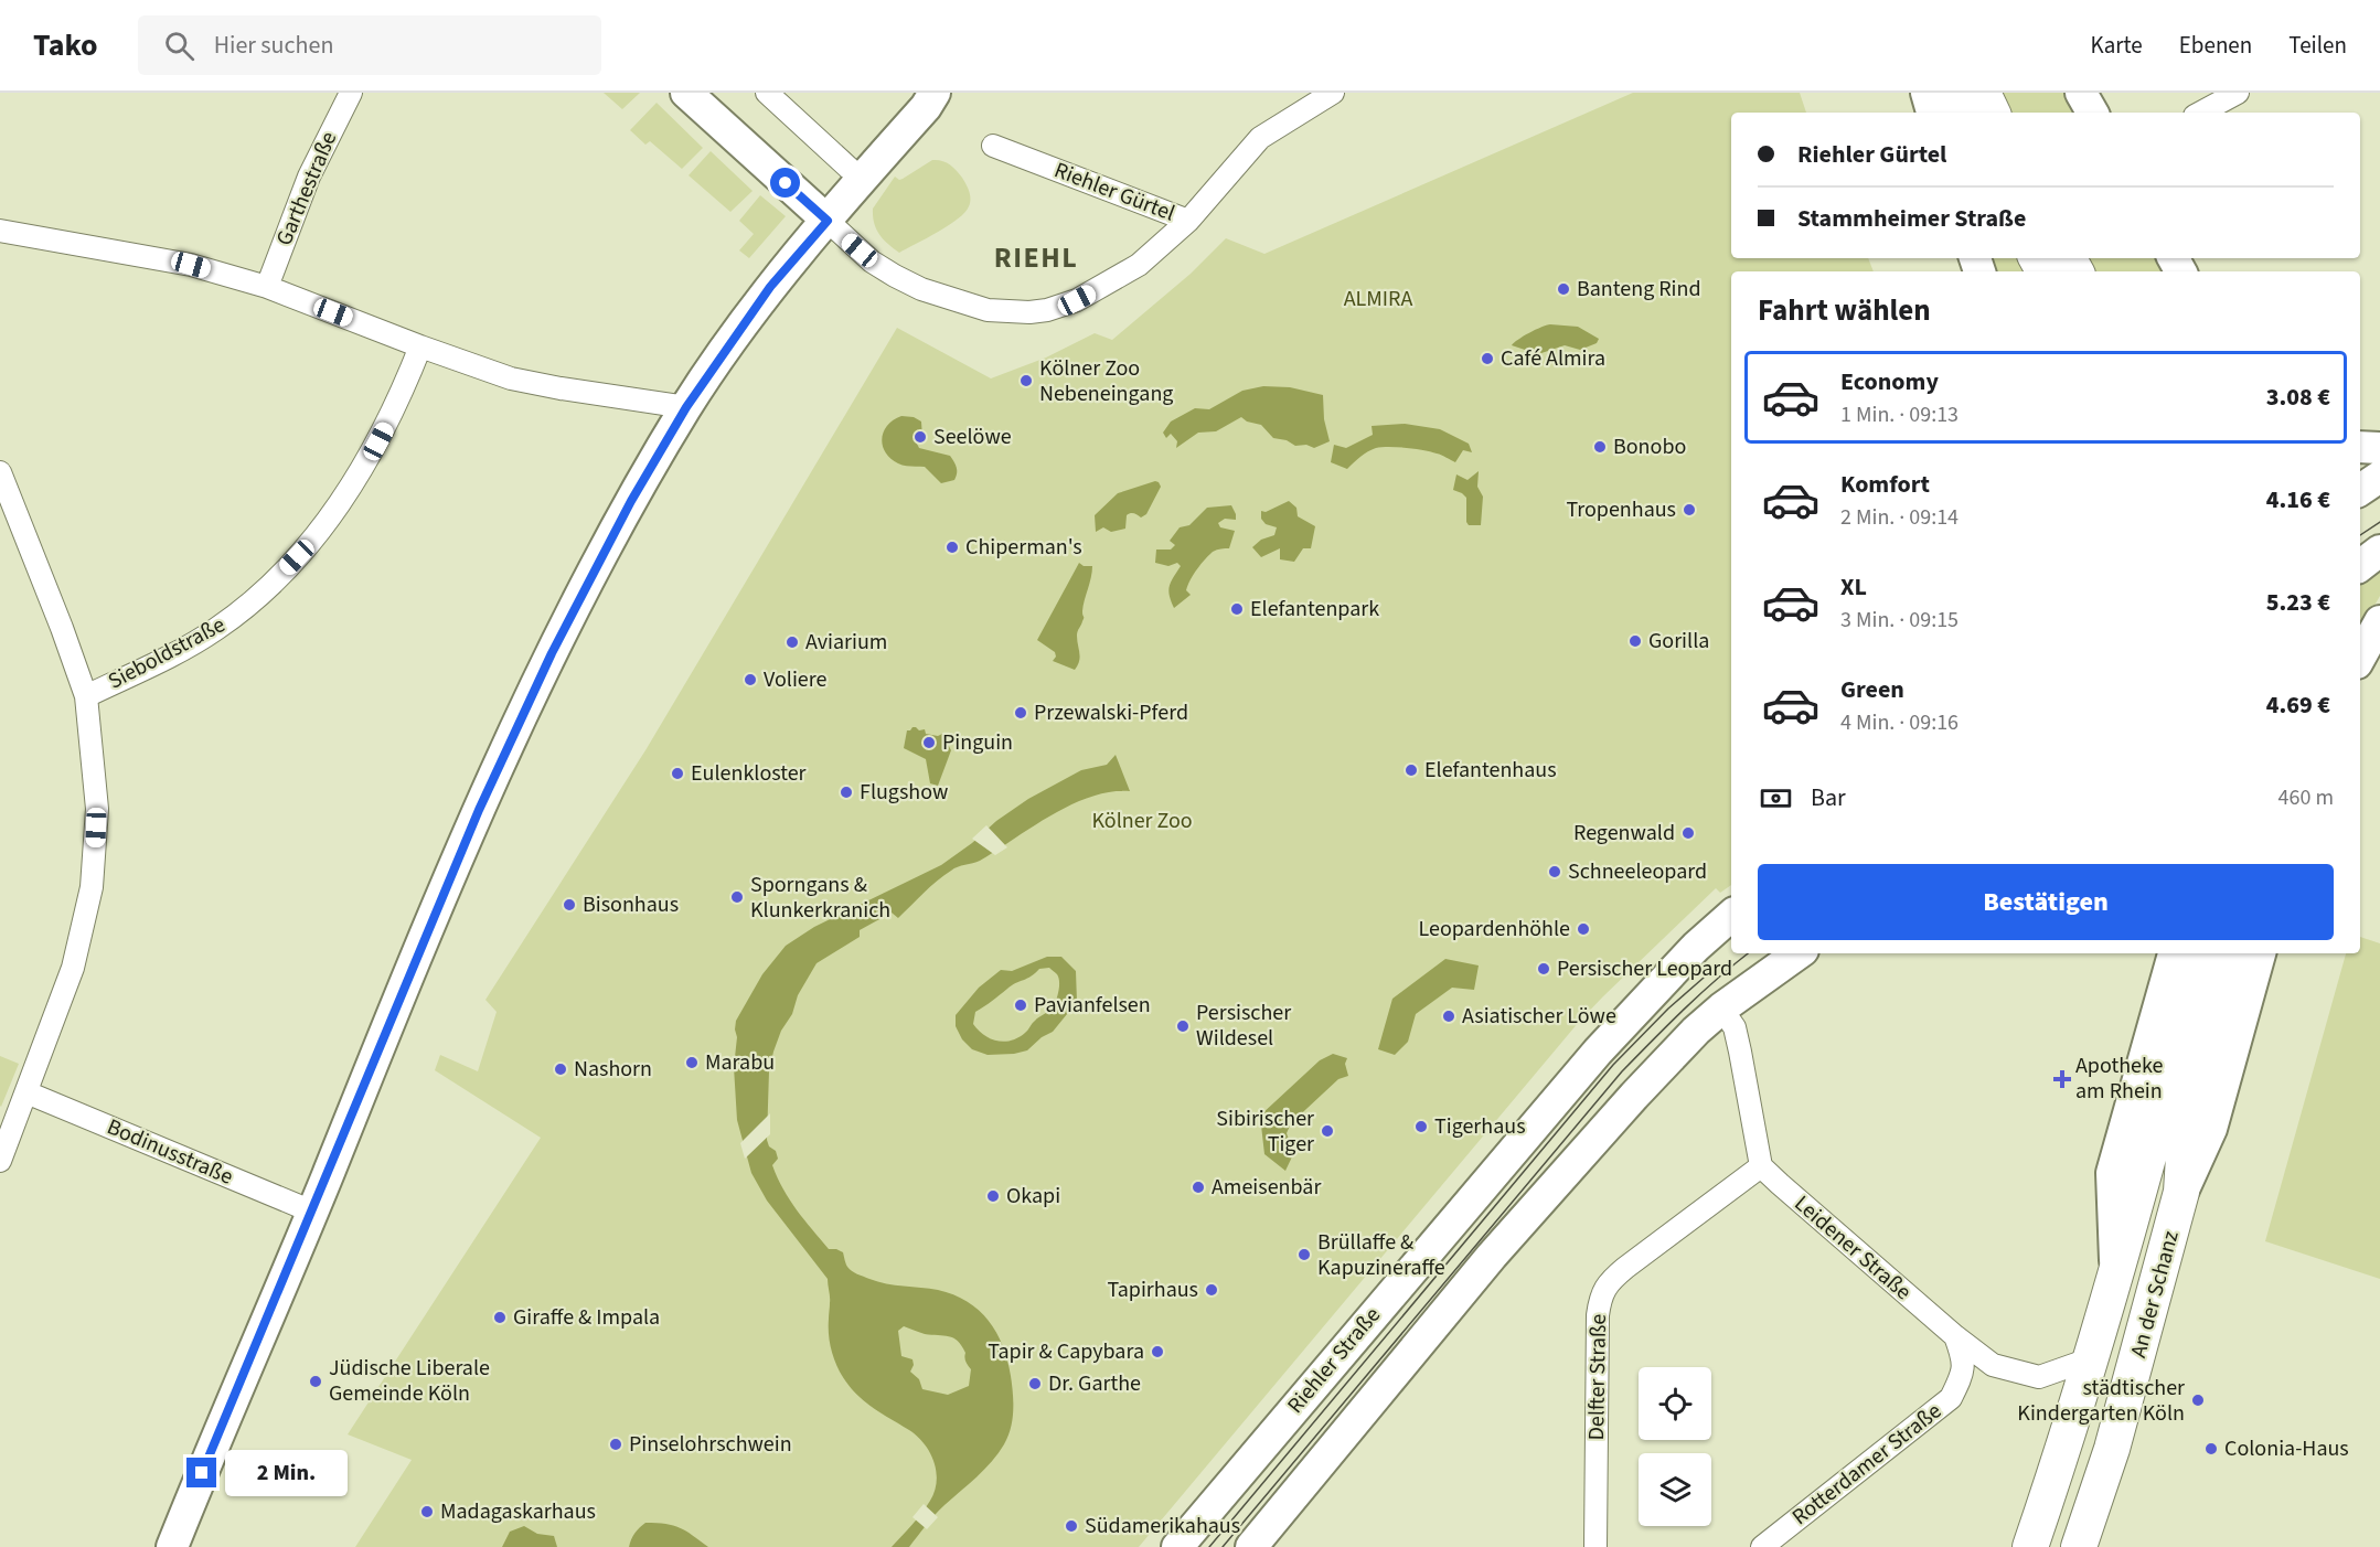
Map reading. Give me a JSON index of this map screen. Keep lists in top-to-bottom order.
{
  "streets": {
    "main road": ["Riehler Gürtel", "An der Schanz", "Riehler Straße"],
    "street": [
      "Garthestraße",
      "Sieboldstraße",
      "Bodinusstraße",
      "Leidener Straße",
      "Delfter Straße",
      "Rotterdamer Straße"
    ]
  },
  "crossings": [
    ["Leidener Straße", "An der Schanz"],
    ["Leidener Straße", "Delfter Straße"],
    ["Leidener Straße", "Rotterdamer Straße"]
  ],
  "districts": ["RIEHL"],
  "parks": ["ALMIRA", "Kölner Zoo"],
  "places": {
    "other": [
      "Banteng Rind",
      "Café Almira",
      "Kölner Zoo Nebeneingang",
      "Seelöwe",
      "Bonobo",
      "Tropenhaus",
      "Chiperman's",
      "Elefantenpark",
      "Gorilla",
      "Aviarium",
      "Voliere",
      "Przewalski-Pferd",
      "Pinguin",
      "Elefantenhaus",
      "Eulenkloster",
      "Flugshow",
      "Regenwald",
      "Schneeleopard",
      "Sporngans & Klunkerkranich",
      "Bisonhaus",
      "Leopardenhöhle",
      "Persischer Leopard",
      "Pavianfelsen",
      "Asiatischer Löwe",
      "Persischer Wildesel",
      "Marabu",
      "Nashorn",
      "Tigerhaus",
      "Sibirischer Tiger",
      "Ameisenbär",
      "Okapi",
      "Brüllaffe & Kapuzineraffe",
      "Tapirhaus",
      "Giraffe & Impala",
      "Tapir & Capybara",
      "Jüdische Liberale Gemeinde Köln",
      "Dr. Garthe",
      "städtischer Kindergarten Köln",
      "Pinselohrschwein",
      "Colonia-Haus",
      "Madagaskarhaus",
      "Südamerikahaus"
    ],
    "health": ["Apotheke am Rhein"]
  },
  "page": {
    "header": "Tako",
    "search": "Hier suchen",
    "nav": ["Karte", "Ebenen", "Teilen"],
    "banner": ["Riehler Gürtel", "Stammheimer Straße"],
    "heading": "Fahrt wählen",
    "list": [
      {
        "name": "Economy",
        "note": "1 Min. · 09:13",
        "value": "3.08 €"
      },
      {
        "name": "Komfort",
        "note": "2 Min. · 09:14",
        "value": "4.16 €"
      },
      {
        "name": "XL",
        "note": "3 Min. · 09:15",
        "value": "5.23 €"
      },
      {
        "name": "Green",
        "note": "4 Min. · 09:16",
        "value": "4.69 €"
      }
    ],
    "pay": ["Bar", "460 m"],
    "buttons": "Bestätigen",
    "bubble": "2 Min."
  }
}
